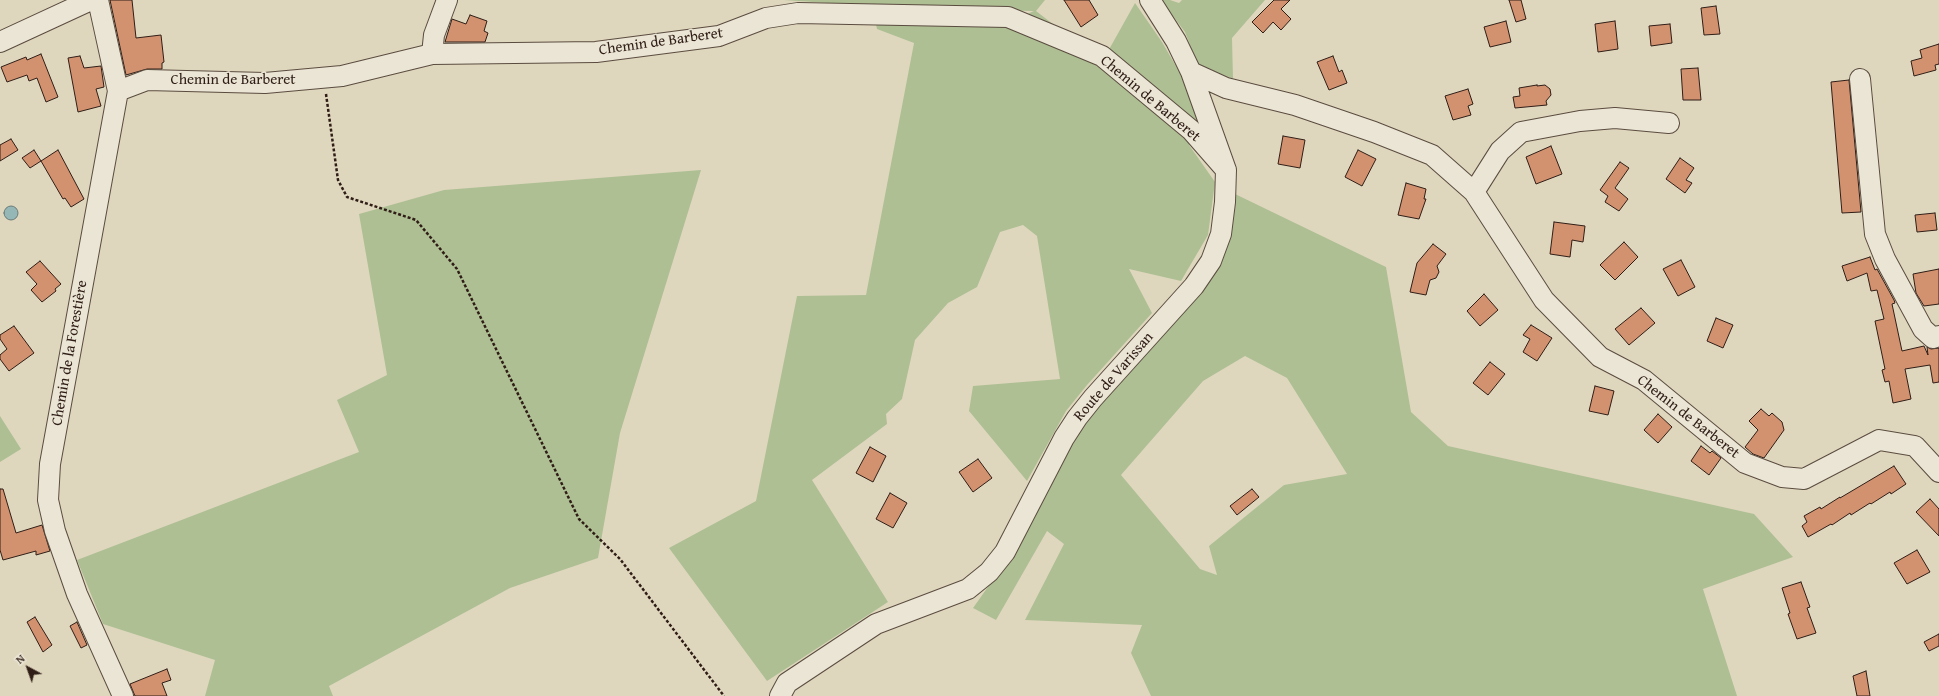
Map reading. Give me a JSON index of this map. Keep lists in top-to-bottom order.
{
  "streets": {
    "street": ["Chemin de Barberet", "Chemin de la Forestière", "Route de Varissan"]
  },
  "crossings": [
    ["Chemin de Barberet", "Chemin de la Forestière"],
    ["Chemin de Barberet", "Route de Varissan"]
  ],
  "north": "top left"
}
